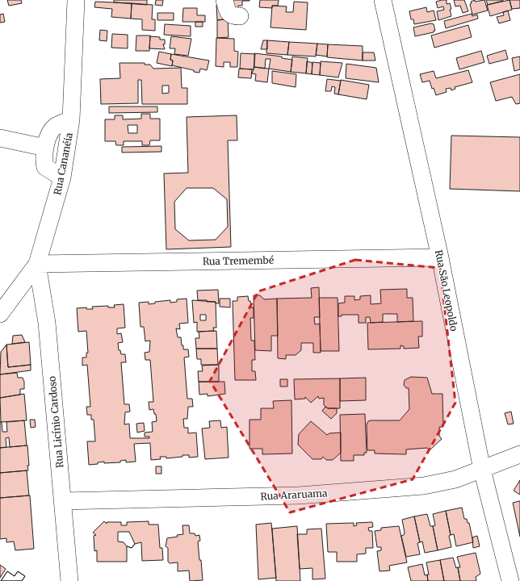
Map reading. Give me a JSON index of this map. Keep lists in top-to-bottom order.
{
  "streets": {
    "street": [
      "Rua Cananéia",
      "Rua Tremembé",
      "Rua São Leopoldo",
      "Rua Licínio Cardoso",
      "Rua Araruama"
    ]
  },
  "crossings": [
    ["Rua Cananéia", "Rua Tremembé"],
    ["Rua Cananéia", "Rua Licínio Cardoso"],
    ["Rua Tremembé", "Rua São Leopoldo"],
    ["Rua Tremembé", "Rua Licínio Cardoso"],
    ["Rua São Leopoldo", "Rua Araruama"],
    ["Rua Licínio Cardoso", "Rua Araruama"]
  ]
}
